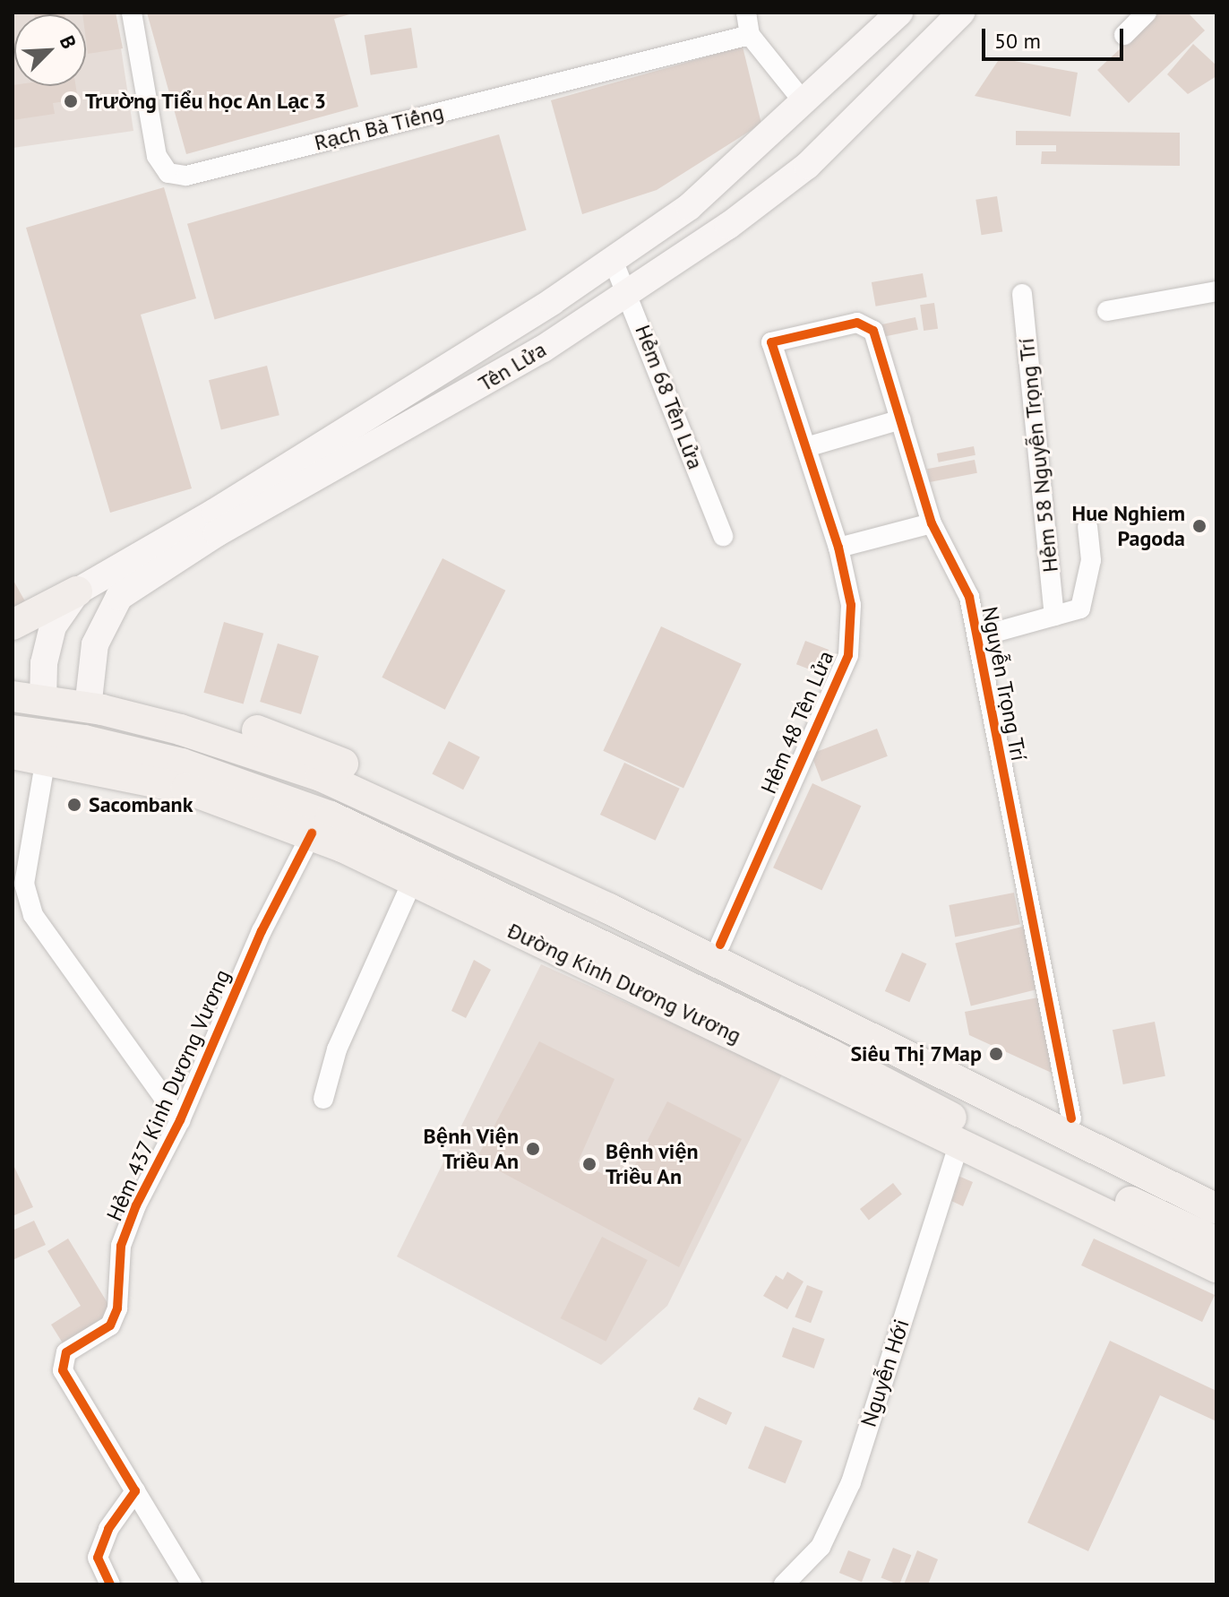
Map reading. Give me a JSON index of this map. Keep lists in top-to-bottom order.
{
  "streets": {
    "main road": ["Tên Lửa", "Đường Kinh Dương Vương"],
    "street": [
      "Rạch Bà Tiếng",
      "Hẻm 68 Tên Lửa",
      "Hẻm 58 Nguyễn Trọng Trí",
      "Nguyễn Trọng Trí",
      "Hẻm 48 Tên Lửa",
      "Hẻm 437 Kinh Dương Vương",
      "Nguyễn Hới"
    ]
  },
  "crossings": [
    ["Tên Lửa", "Hẻm 68 Tên Lửa"],
    ["Hẻm 58 Nguyễn Trọng Trí", "Nguyễn Trọng Trí"],
    ["Nguyễn Trọng Trí", "Hẻm 48 Tên Lửa"],
    ["Đường Kinh Dương Vương", "Hẻm 437 Kinh Dương Vương"],
    ["Đường Kinh Dương Vương", "Nguyễn Hới"]
  ],
  "places": [
    "Trường Tiểu học An Lạc 3",
    "Hue Nghiem Pagoda",
    "Sacombank",
    "Siêu Thị 7Map",
    "Bệnh Viện Triều An",
    "Bệnh viện Triều An"
  ],
  "scale_bar": "50 m",
  "north": "top right"
}
